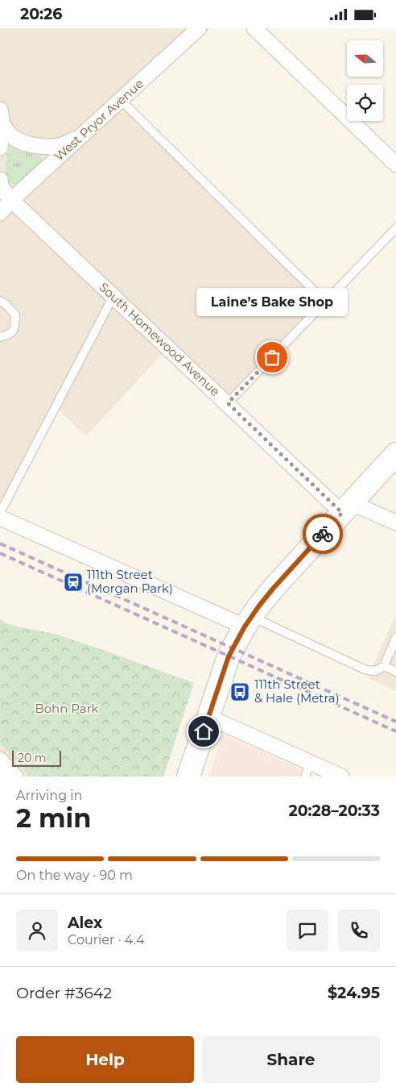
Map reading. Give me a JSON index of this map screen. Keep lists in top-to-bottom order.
{
  "streets": {
    "street": ["West Pryor Avenue", "South Homewood Avenue"]
  },
  "crossings": [
    ["West Pryor Avenue", "South Homewood Avenue"]
  ],
  "parks": ["Bohn Park"],
  "places": {
    "other": ["Laine’s Bake Shop"],
    "station": ["111th Street (Morgan Park)"],
    "bus stop": ["111th Street & Hale (Metra)"]
  },
  "scale_bar": "20 m",
  "north": "left",
  "page": {
    "status": "20:26",
    "bubble": "Laine’s Bake Shop",
    "scale": "20 m",
    "heading": ["2 min", "Arriving in", "20:28–20:33"],
    "panel": [
      "Alex",
      "Courier · 4.4",
      "Order #3642",
      "$24.95"
    ],
    "bar": "On the way · 90 m",
    "buttons": ["Help", "Share"]
  }
}
